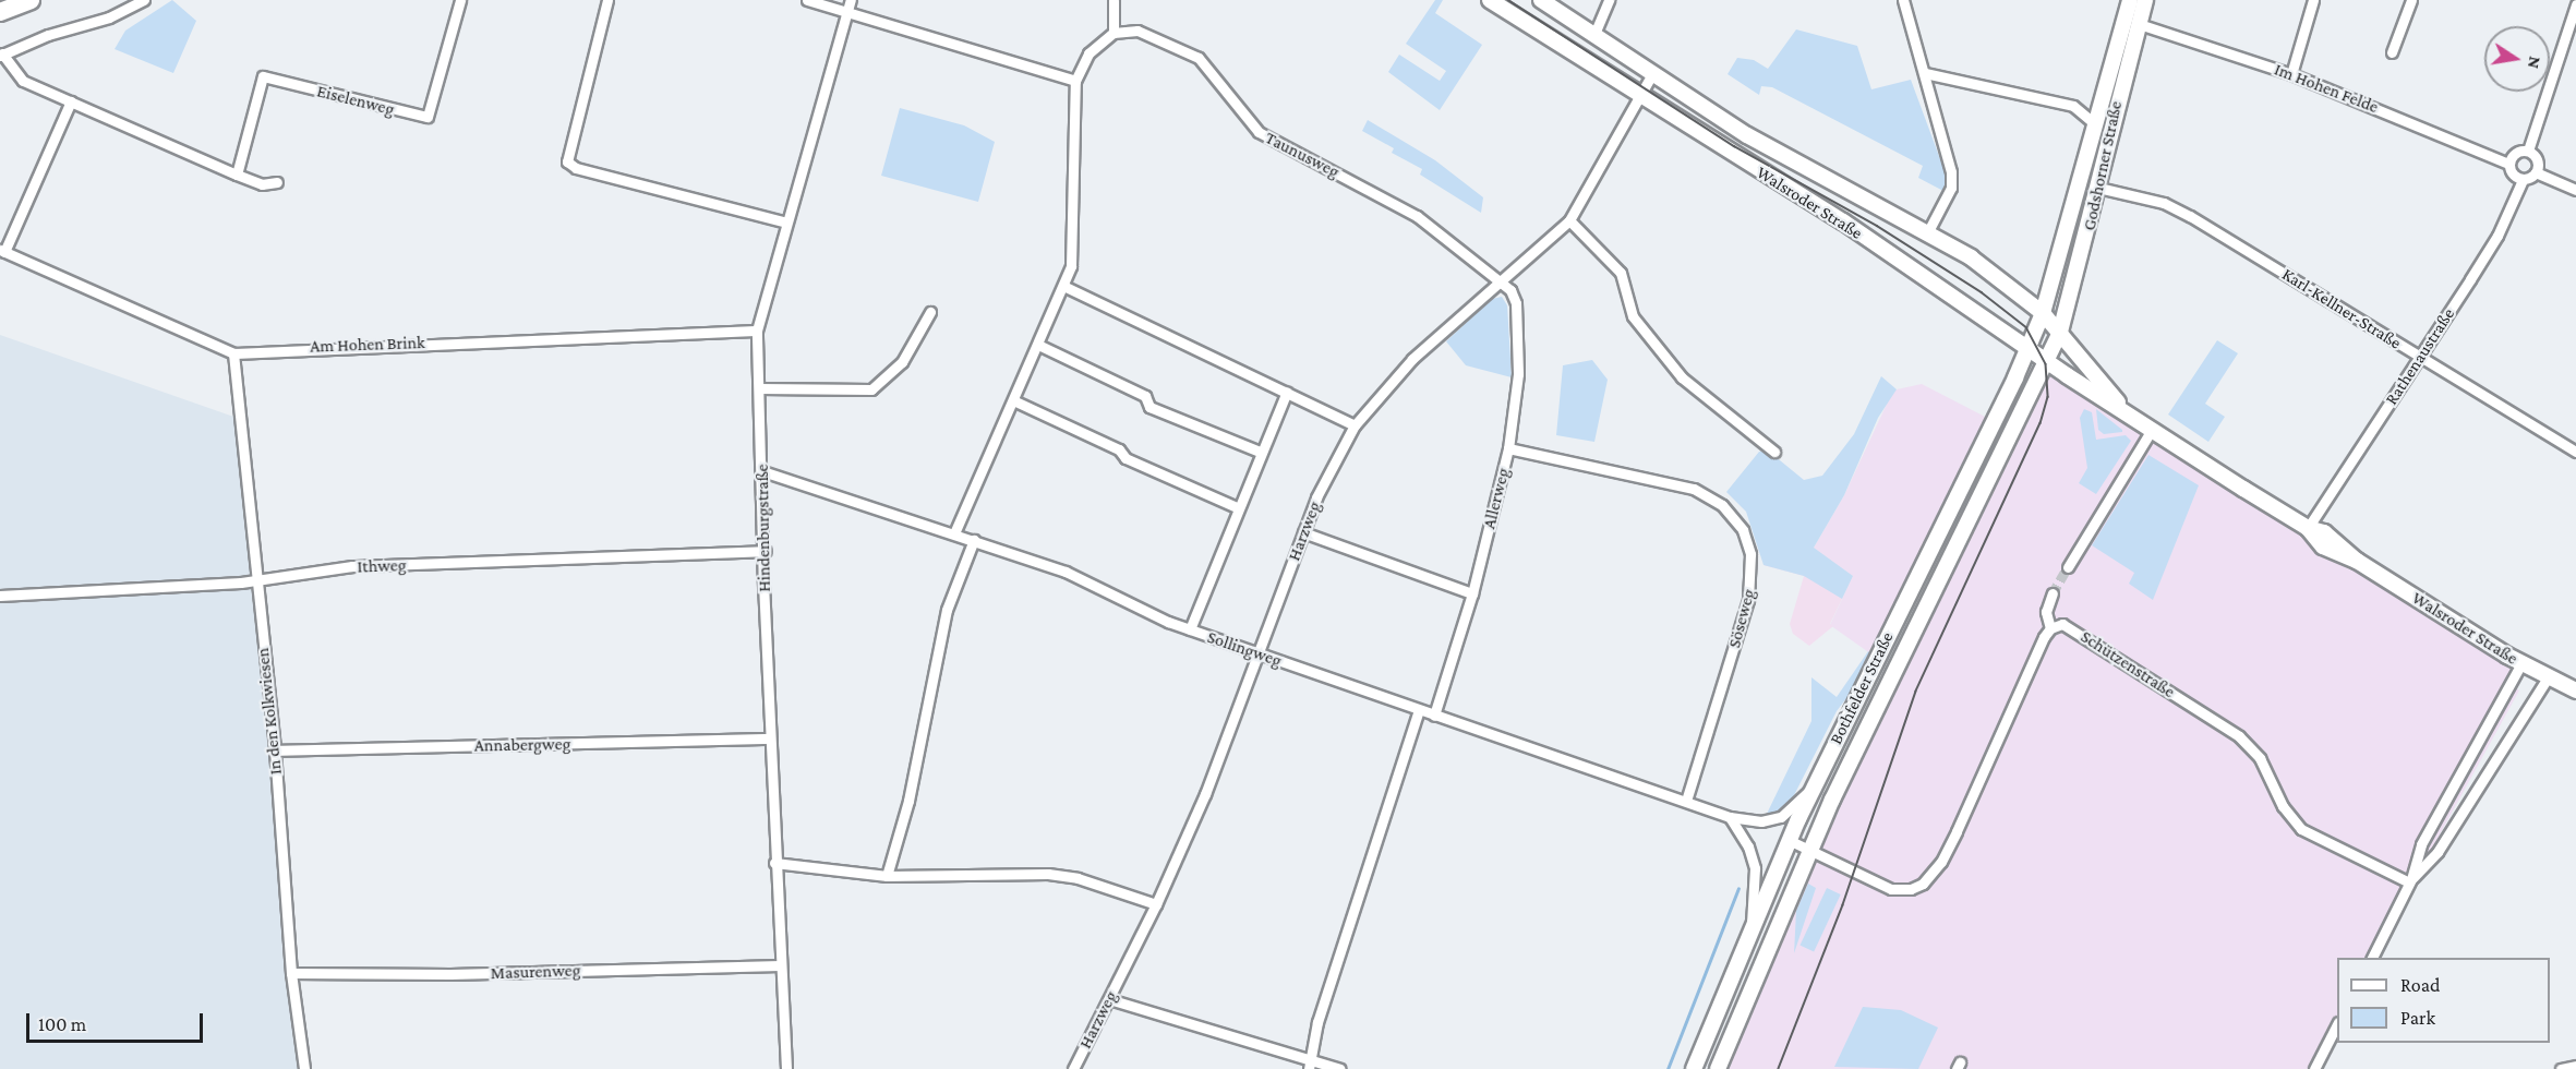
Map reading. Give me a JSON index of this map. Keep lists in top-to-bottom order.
{
  "streets": {
    "main road": ["Godshorner Straße", "Walsroder Straße", "Bothfelder Straße"],
    "street": [
      "Im Hohen Felde",
      "Eiselenweg",
      "Taunusweg",
      "Karl-Kellner-Straße",
      "Am Hohen Brink",
      "Rathenaustraße",
      "Allerweg",
      "Hindenburgstraße",
      "Harzweg",
      "Ithweg",
      "Söseweg",
      "Sollingweg",
      "Schützenstraße",
      "In den Kolkwiesen",
      "Annabergweg",
      "Masurenweg"
    ]
  },
  "crossings": [
    ["Im Hohen Felde", "Godshorner Straße"],
    ["Im Hohen Felde", "Rathenaustraße"],
    ["Taunusweg", "Allerweg"],
    ["Taunusweg", "Harzweg"],
    ["Godshorner Straße", "Walsroder Straße"],
    ["Godshorner Straße", "Karl-Kellner-Straße"],
    ["Godshorner Straße", "Bothfelder Straße"],
    ["Walsroder Straße", "Rathenaustraße"],
    ["Walsroder Straße", "Harzweg"],
    ["Walsroder Straße", "Bothfelder Straße"],
    ["Karl-Kellner-Straße", "Rathenaustraße"],
    ["Am Hohen Brink", "Hindenburgstraße"],
    ["Am Hohen Brink", "In den Kolkwiesen"],
    ["Allerweg", "Harzweg"],
    ["Allerweg", "Söseweg"],
    ["Allerweg", "Sollingweg"],
    ["Hindenburgstraße", "Ithweg"],
    ["Hindenburgstraße", "Sollingweg"],
    ["Hindenburgstraße", "Annabergweg"],
    ["Hindenburgstraße", "Masurenweg"],
    ["Harzweg", "Sollingweg"],
    ["Ithweg", "In den Kolkwiesen"],
    ["Söseweg", "Sollingweg"],
    ["Sollingweg", "Bothfelder Straße"],
    ["In den Kolkwiesen", "Annabergweg"],
    ["In den Kolkwiesen", "Masurenweg"]
  ],
  "legend": ["Road", "Park"],
  "scale_bar": "100 m",
  "north": "right"
}
